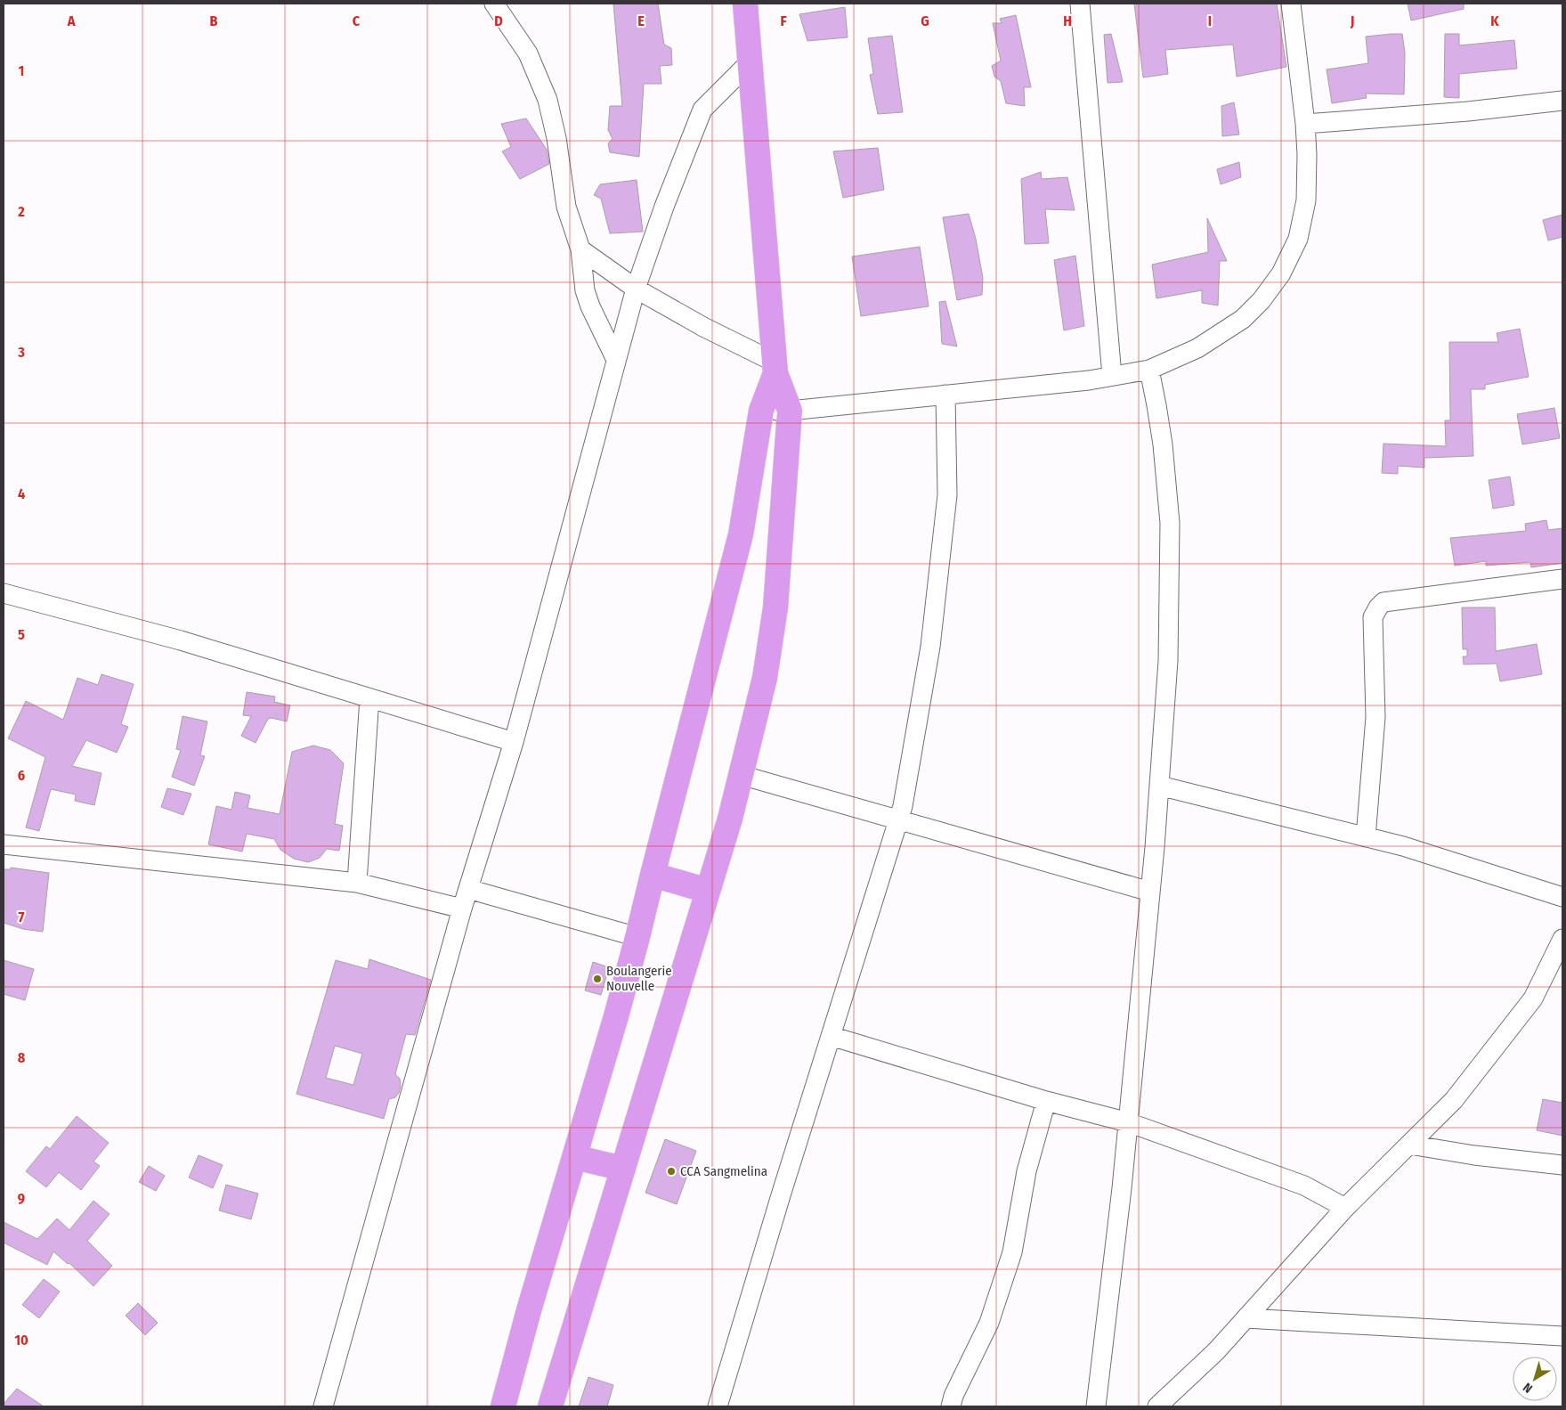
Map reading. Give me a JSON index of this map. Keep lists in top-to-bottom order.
{
  "places": ["Boulangerie Nouvelle", "CCA Sangmelina"],
  "north": "bottom left",
  "grid": {
    "columns": [
      "A",
      "B",
      "C",
      "D",
      "E",
      "F",
      "G",
      "H",
      "I",
      "J",
      "K"
    ],
    "rows": [
      "1",
      "2",
      "3",
      "4",
      "5",
      "6",
      "7",
      "8",
      "9",
      "10"
    ]
  }
}
